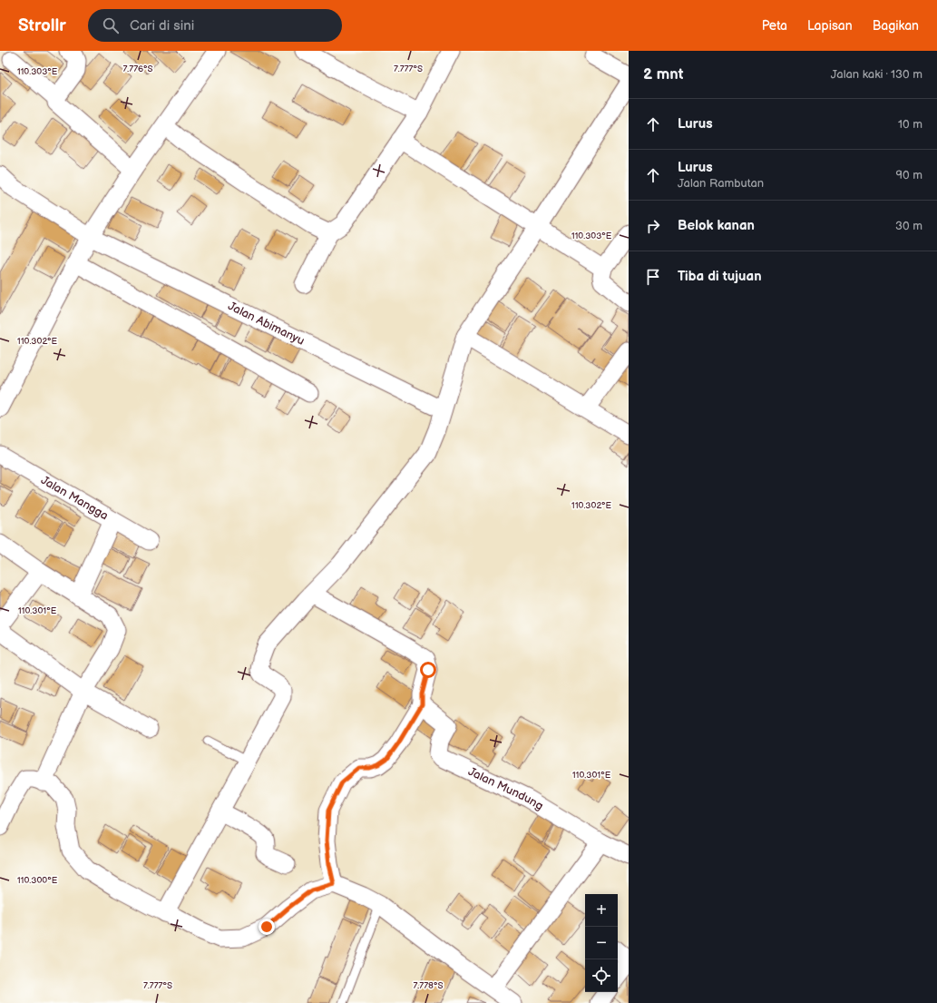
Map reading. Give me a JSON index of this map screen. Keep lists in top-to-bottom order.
{
  "streets": {
    "street": ["Jalan Abimanyu", "Jalan Mangga", "Jalan Mundung"]
  },
  "page": {
    "header": "Strollr",
    "search": "Cari di sini",
    "nav": ["Peta", "Lapisan", "Bagikan"],
    "heading": ["2 mnt", "Jalan kaki · 130 m"],
    "list": [
      ["Lurus", "10 m"],
      ["Lurus", "Jalan Rambutan", "90 m"],
      ["Belok kanan", "30 m"],
      "Tiba di tujuan"
    ],
    "map_buttons": ["+", "−"]
  },
  "coordinates": [
    "7.776°S",
    "7.777°S",
    "110.303°E",
    "110.302°E",
    "110.301°E",
    "110.300°E",
    "7.778°S"
  ]
}
